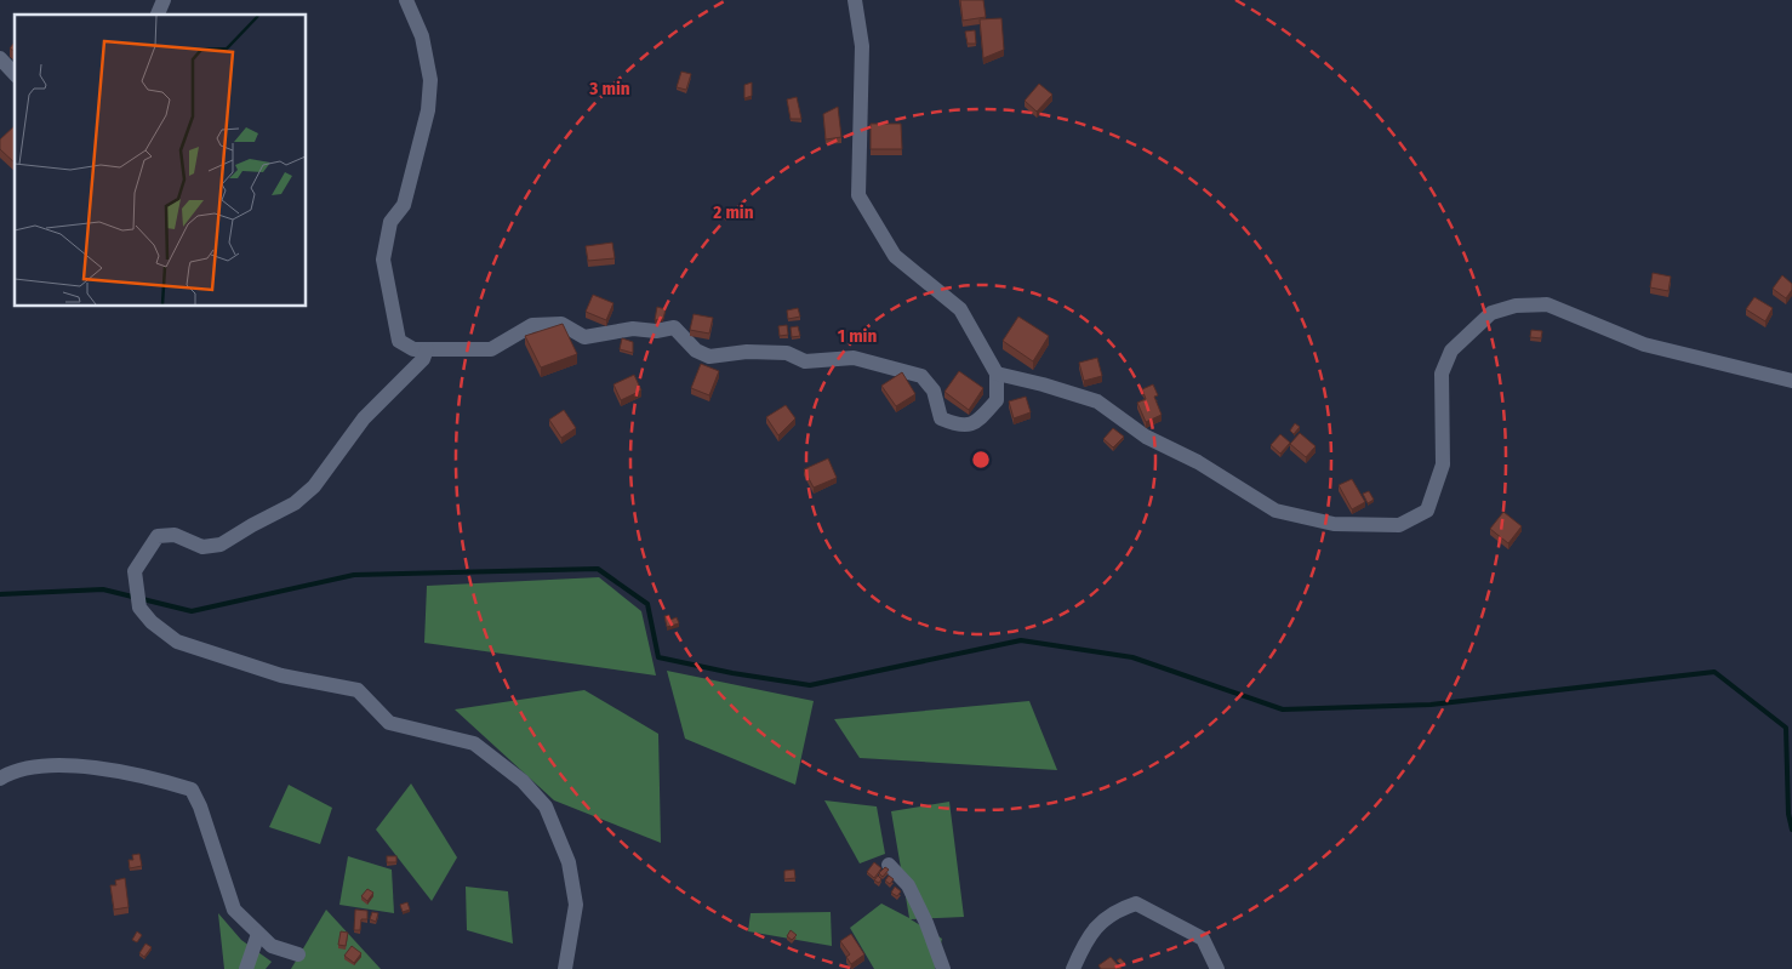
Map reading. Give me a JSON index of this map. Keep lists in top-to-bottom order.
{
  "rings": ["3 min", "2 min", "1 min"]
}
